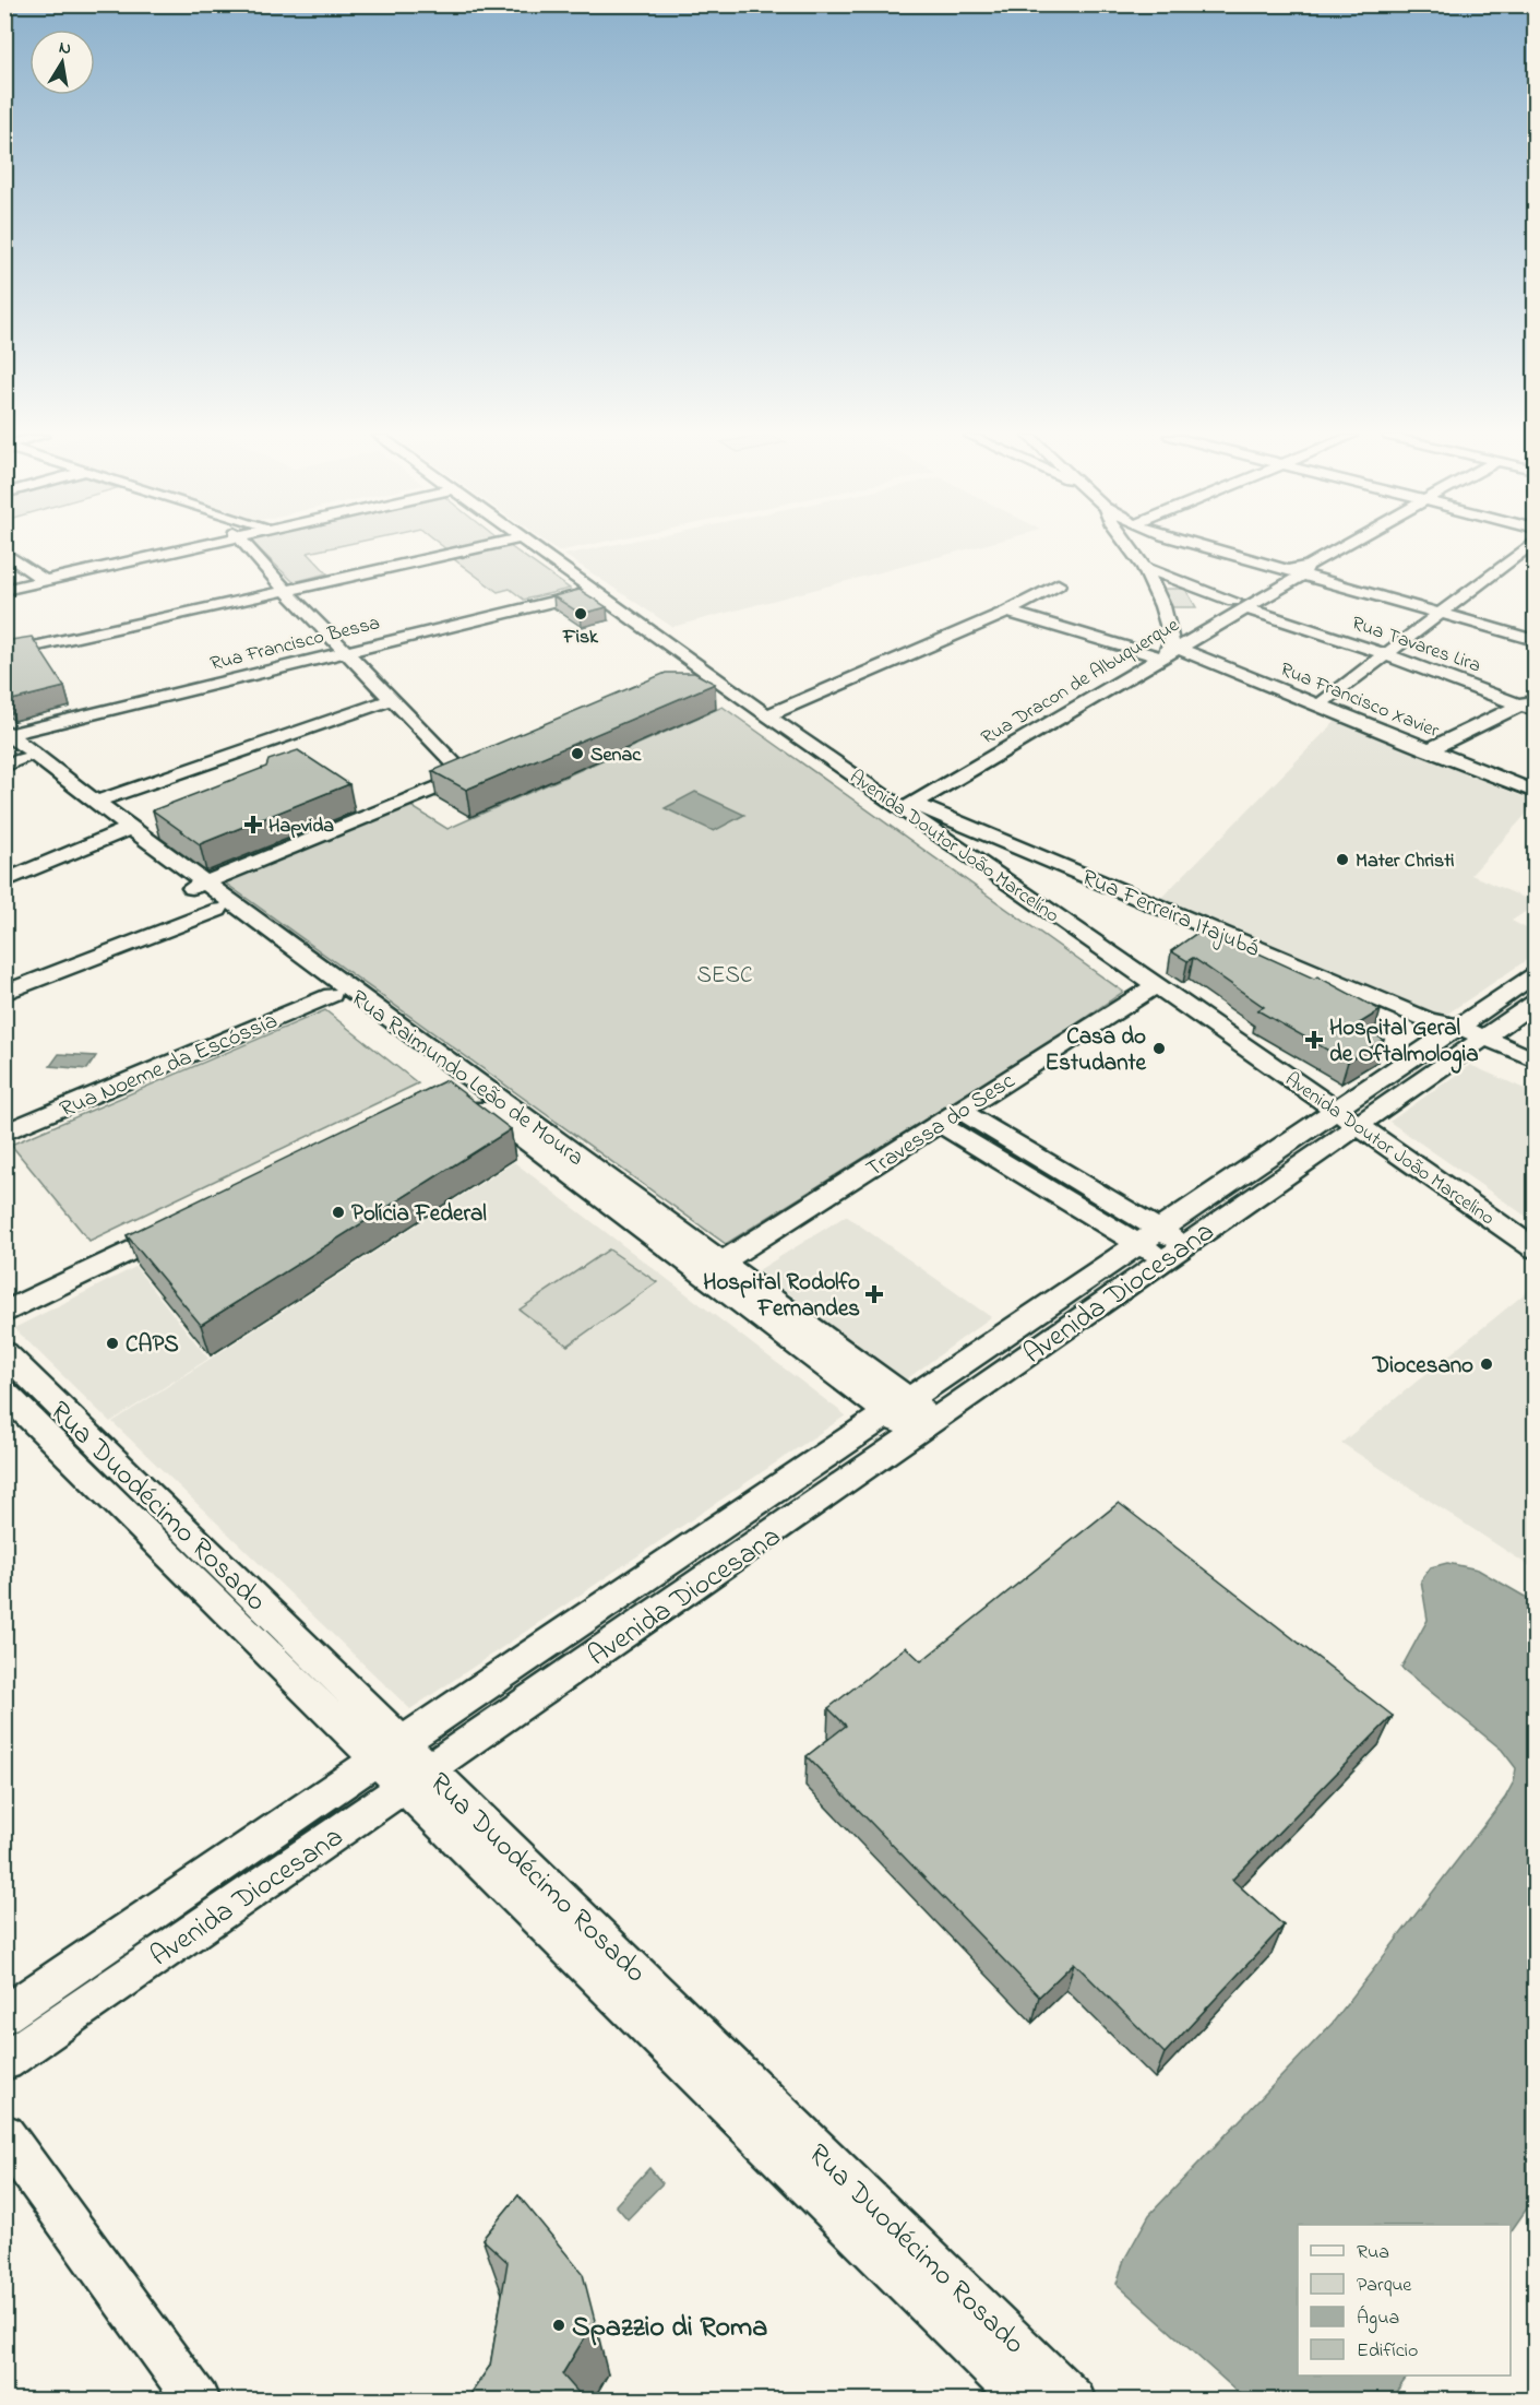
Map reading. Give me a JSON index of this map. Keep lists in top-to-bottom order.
{
  "streets": {
    "street": [
      "Rua Francisco Bessa",
      "Rua Tavares Lira",
      "Rua Dracon de Albuquerque",
      "Rua Francisco Xavier",
      "Avenida Doutor João Marcelino",
      "Rua Ferreira Itajubá",
      "Rua Noeme da Escóssia",
      "Rua Raimundo Leão de Moura",
      "Travessa do Sesc",
      "Avenida Diocesana",
      "Rua Duodécimo Rosado"
    ]
  },
  "crossings": [
    ["Rua Francisco Bessa", "Avenida Doutor João Marcelino"],
    ["Rua Francisco Bessa", "Rua Raimundo Leão de Moura"],
    ["Rua Tavares Lira", "Rua Dracon de Albuquerque"],
    ["Rua Dracon de Albuquerque", "Rua Francisco Xavier"],
    ["Rua Dracon de Albuquerque", "Avenida Doutor João Marcelino"],
    ["Rua Dracon de Albuquerque", "Rua Ferreira Itajubá"],
    ["Avenida Doutor João Marcelino", "Rua Ferreira Itajubá"],
    ["Avenida Doutor João Marcelino", "Travessa do Sesc"],
    ["Avenida Doutor João Marcelino", "Avenida Diocesana"],
    ["Rua Noeme da Escóssia", "Rua Raimundo Leão de Moura"],
    ["Rua Raimundo Leão de Moura", "Travessa do Sesc"],
    ["Rua Raimundo Leão de Moura", "Avenida Diocesana"],
    ["Avenida Diocesana", "Rua Duodécimo Rosado"]
  ],
  "parks": ["SESC"],
  "places": {
    "other": [
      "Fisk",
      "Senac",
      "Mater Christi",
      "Casa do Estudante",
      "Polícia Federal",
      "CAPS",
      "Diocesano",
      "Spazzio di Roma"
    ],
    "health": ["Hapvida", "Hospital Geral de Oftalmologia", "Hospital Rodolfo Fernandes"]
  },
  "legend": [
    "Rua",
    "Parque",
    "Água",
    "Edifício"
  ],
  "north": "top"
}
